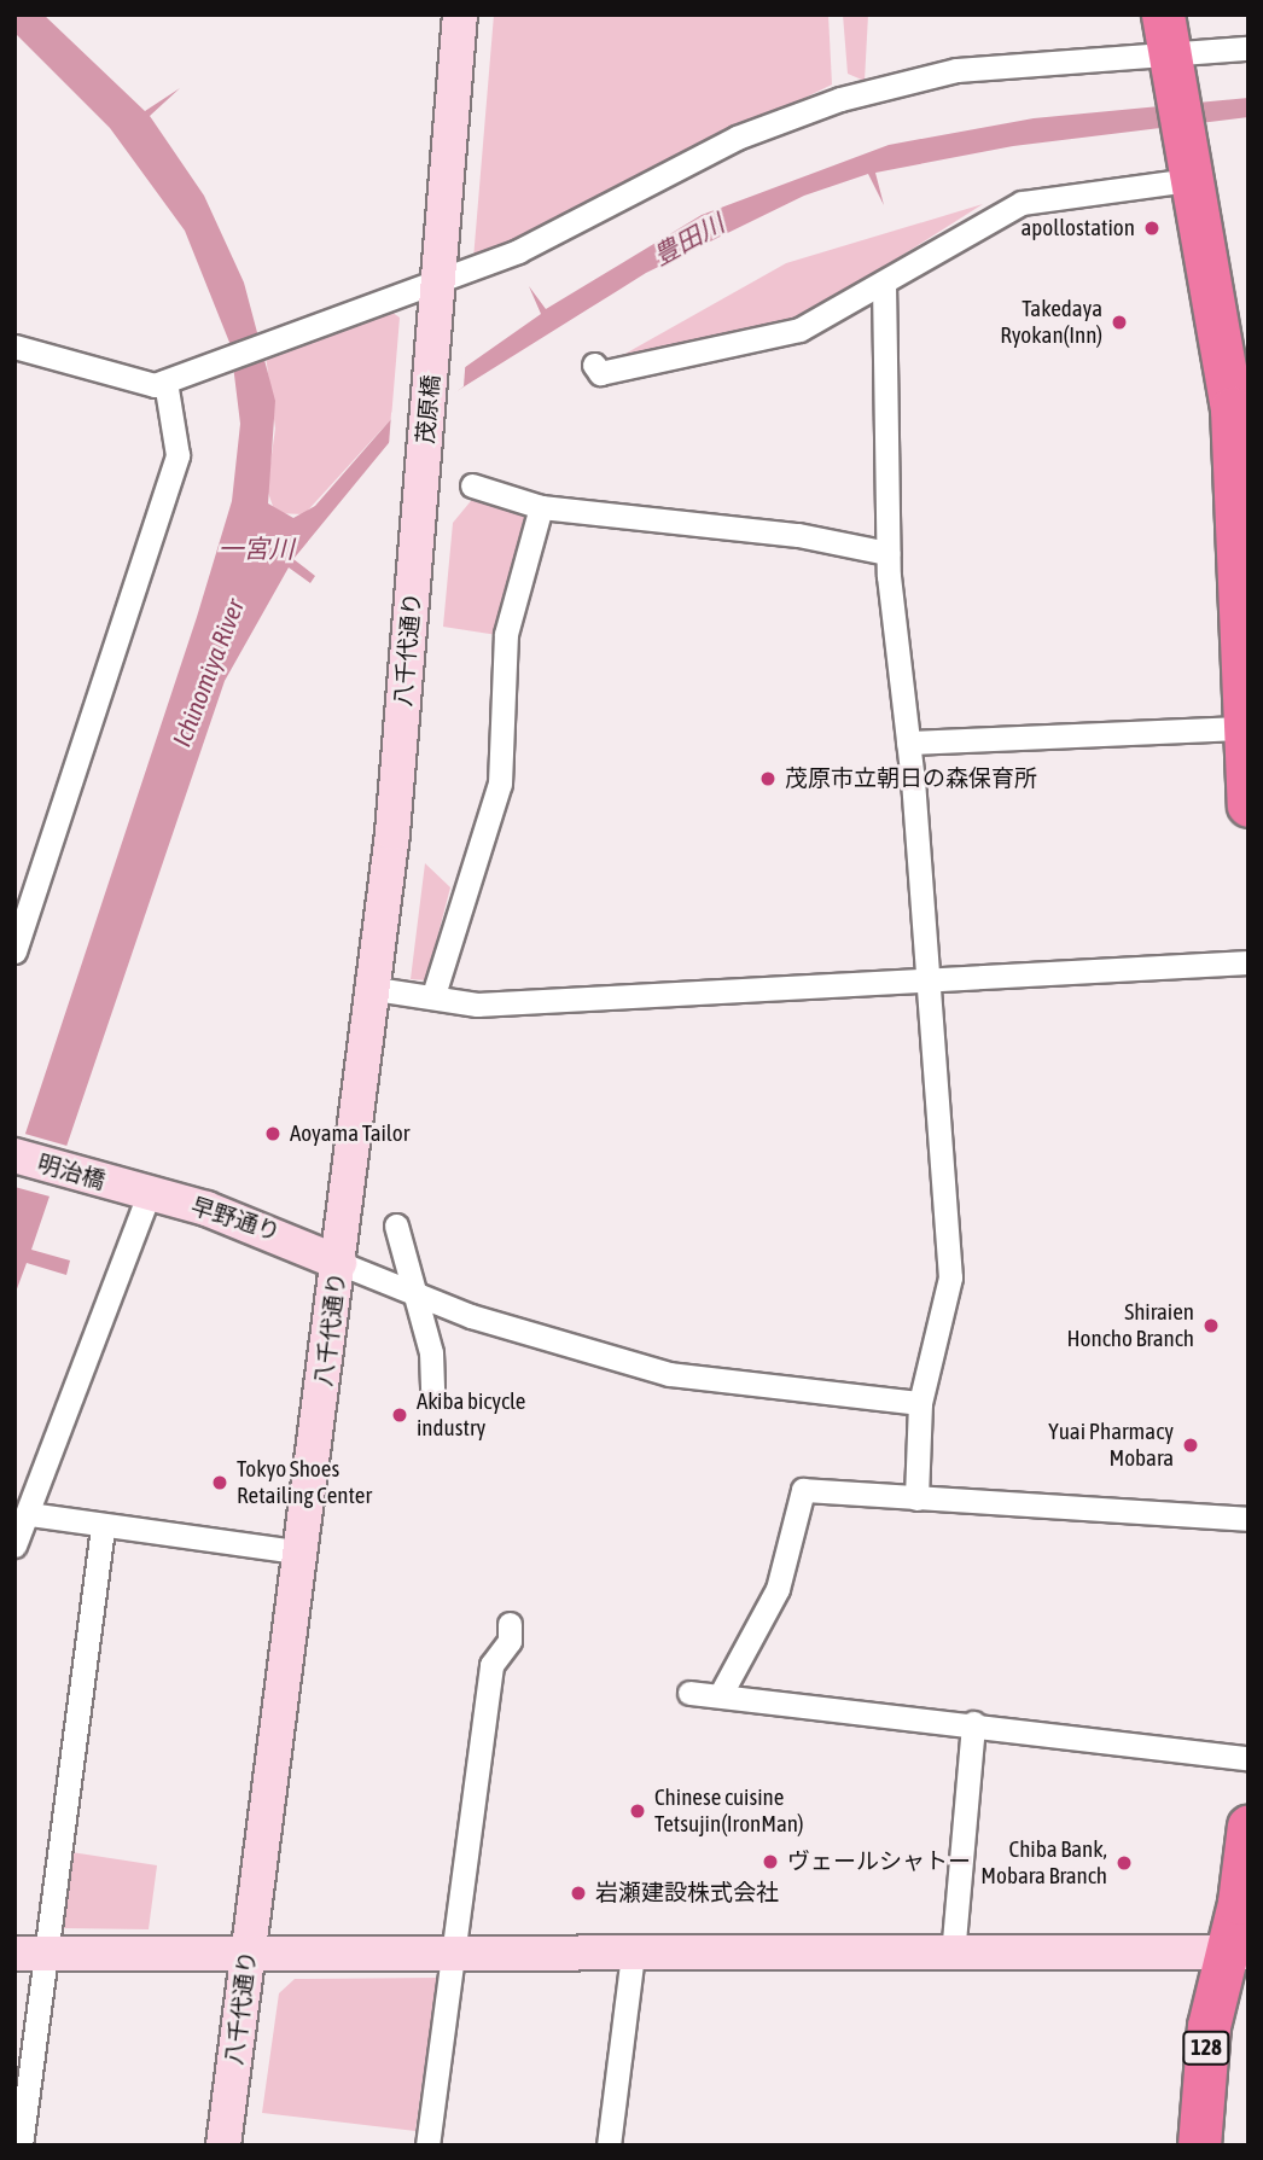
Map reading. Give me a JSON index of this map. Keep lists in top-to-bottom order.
{
  "streets": {
    "highway": ["128"],
    "street": [
      "茂原橋",
      "八千代通り",
      "明治橋",
      "早野通り"
    ]
  },
  "crossings": [
    ["茂原橋", "八千代通り"],
    ["八千代通り", "早野通り"],
    ["明治橋", "早野通り"]
  ],
  "water": ["豊田川", "一宮川", "Ichinomiya River"],
  "places": [
    "apollostation",
    "Takedaya Ryokan(Inn)",
    "茂原市立朝日の森保育所",
    "Aoyama Tailor",
    "Shiraien Honcho Branch",
    "Akiba bicycle industry",
    "Yuai Pharmacy Mobara",
    "Tokyo Shoes Retailing Center",
    "Chinese cuisine Tetsujin(IronMan)",
    "ヴェールシャトー",
    "Chiba Bank, Mobara Branch",
    "岩瀬建設株式会社"
  ]
}
